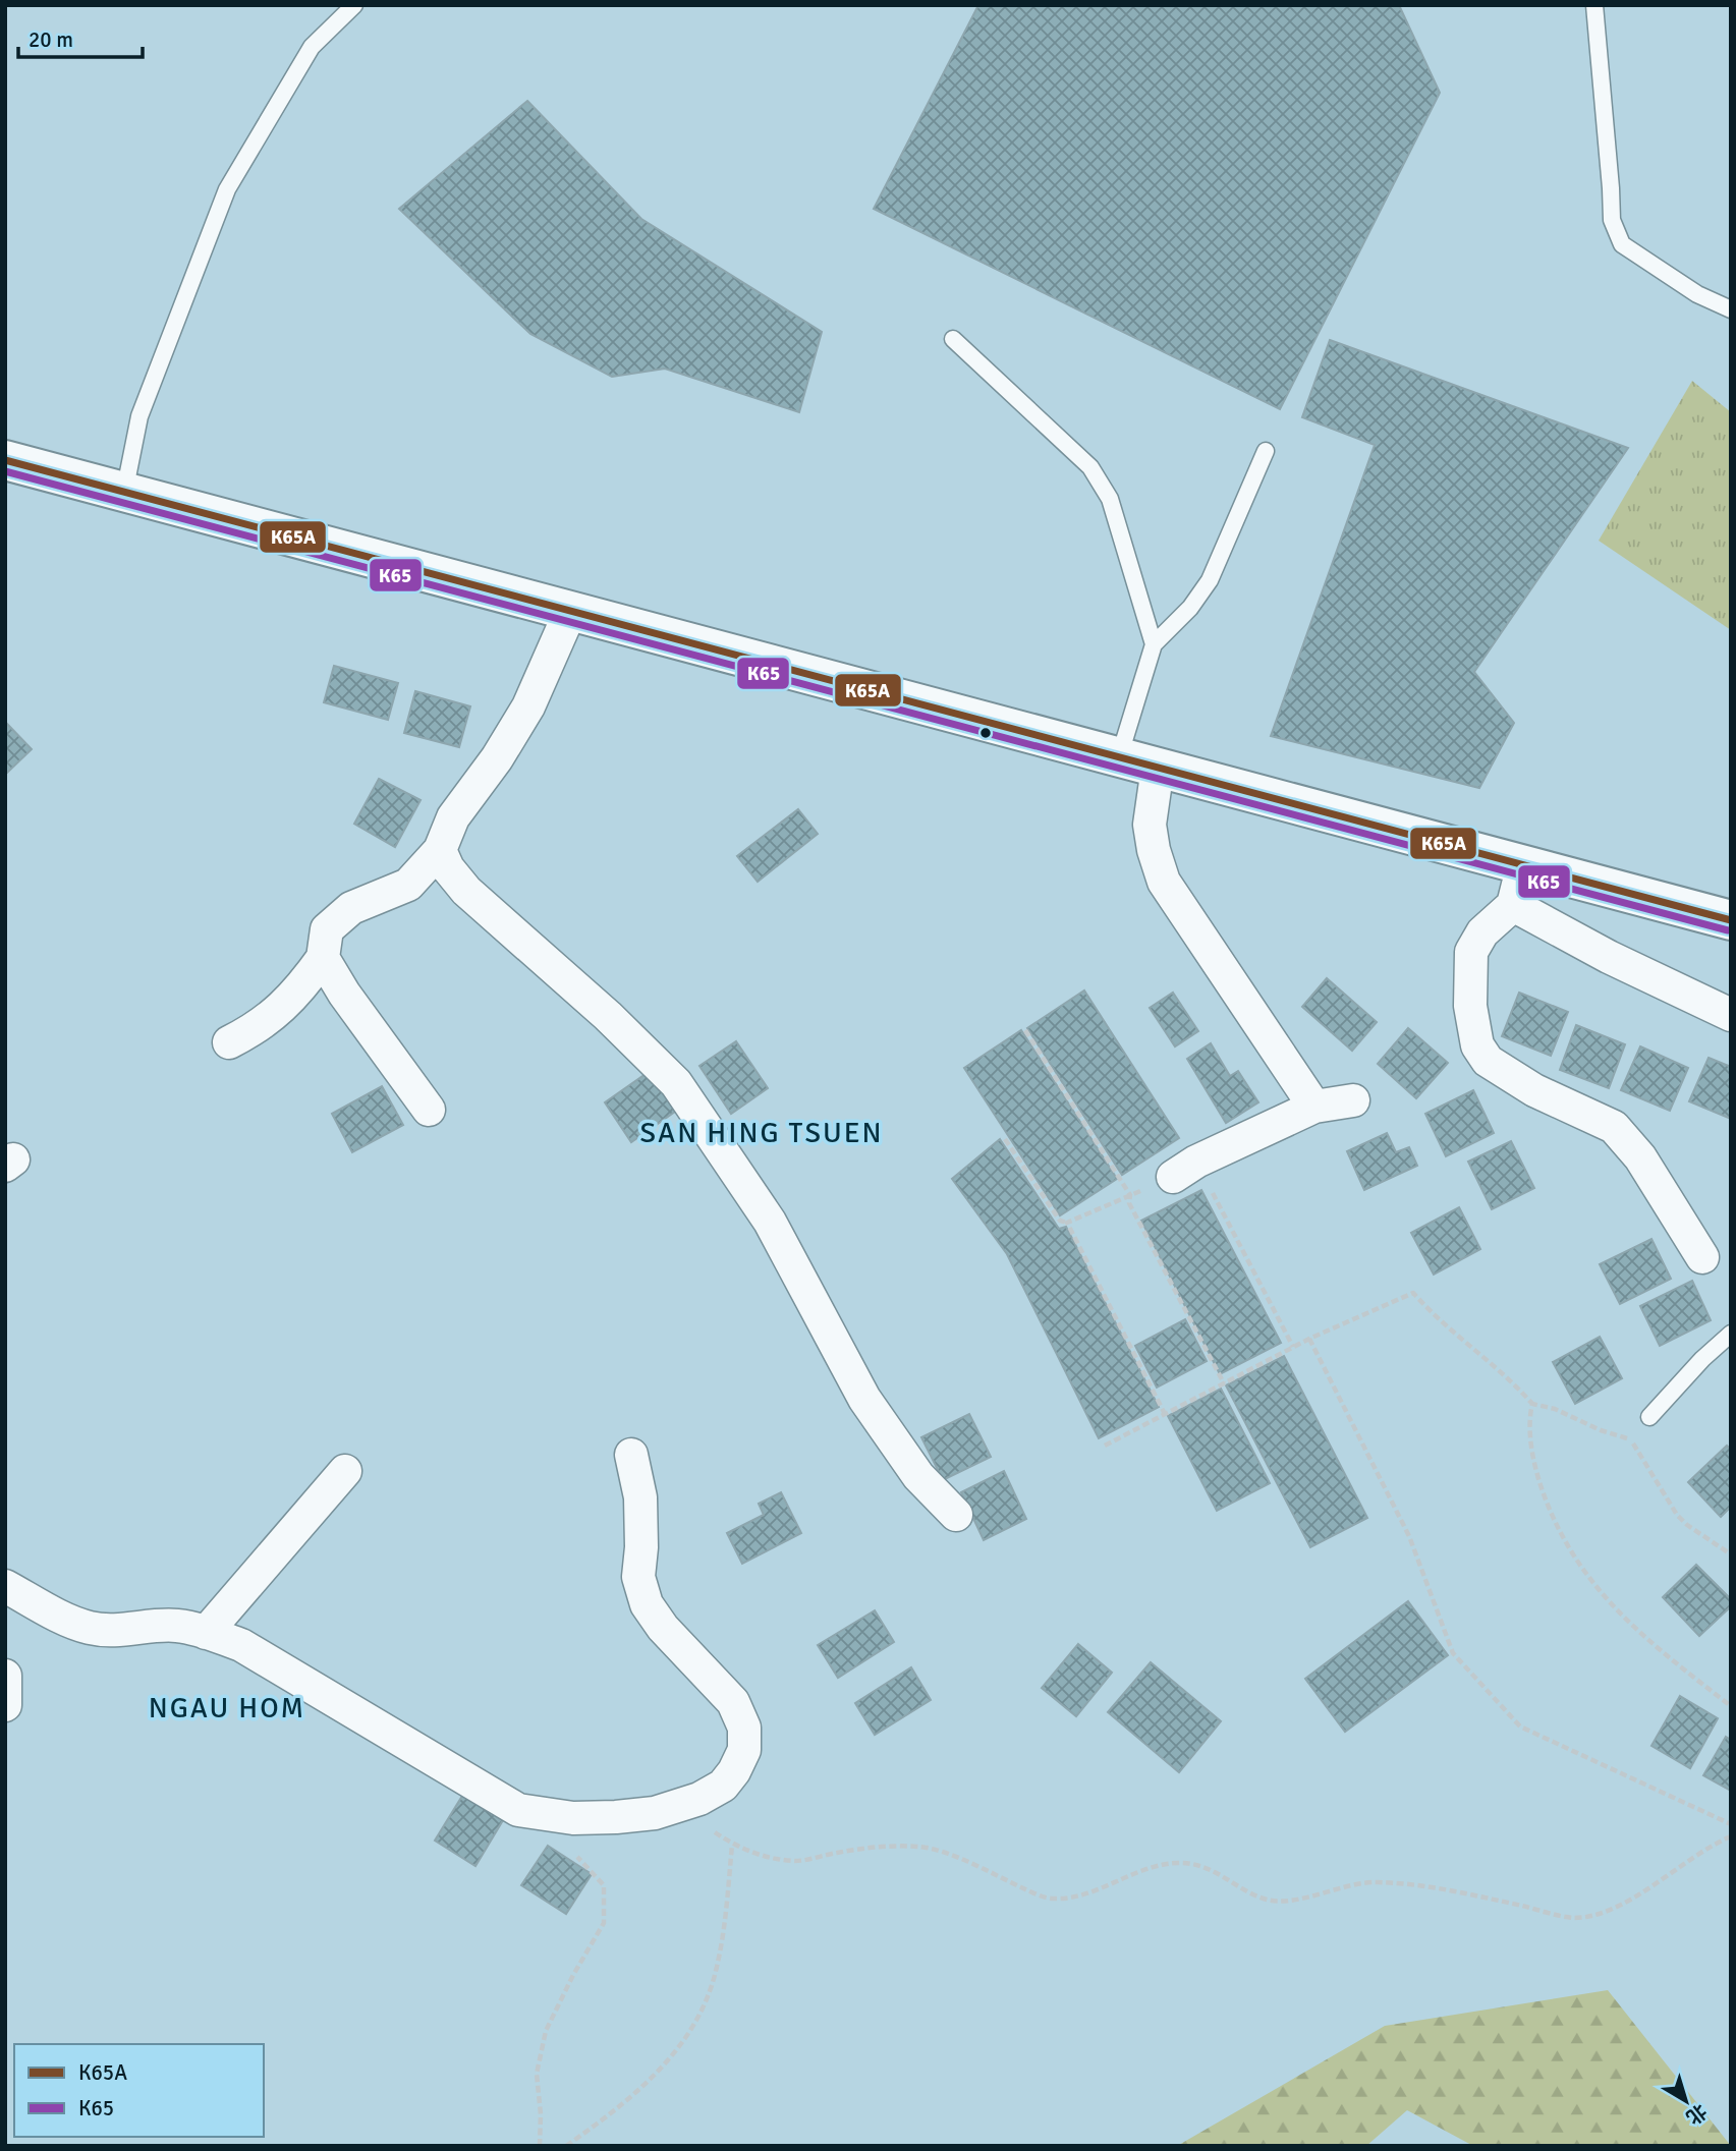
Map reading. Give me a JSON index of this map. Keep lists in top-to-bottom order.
{
  "districts": ["SAN HING TSUEN", "NGAU HOM"],
  "lines": ["transit line K65A", "transit line K65"],
  "legend": ["K65A", "K65"],
  "scale_bar": "20 m",
  "north": "bottom right"
}
